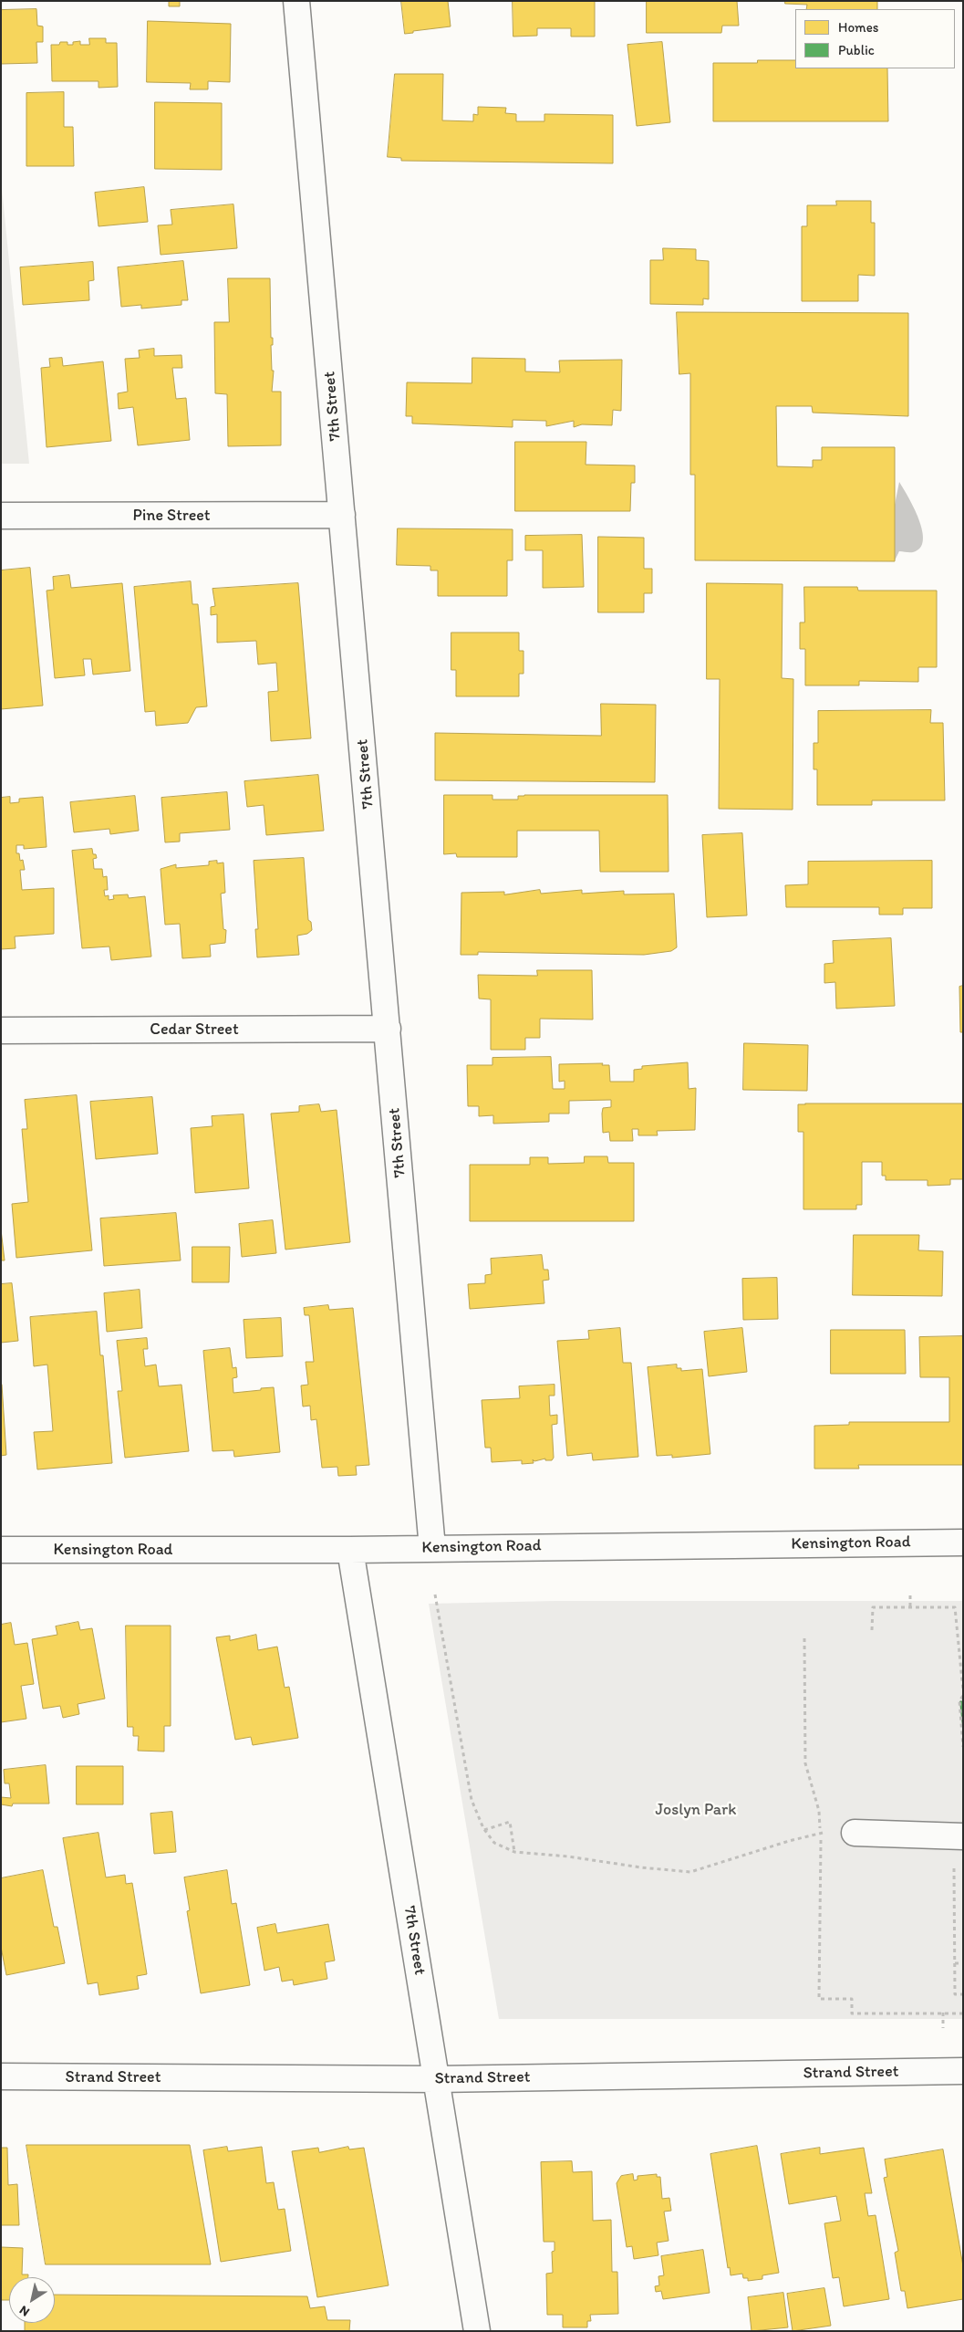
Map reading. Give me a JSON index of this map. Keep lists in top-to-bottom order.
{
  "streets": {
    "street": [
      "7th Street",
      "Pine Street",
      "Cedar Street",
      "Kensington Road",
      "Strand Street"
    ]
  },
  "crossings": [
    ["7th Street", "Pine Street"],
    ["7th Street", "Cedar Street"],
    ["7th Street", "Kensington Road"],
    ["7th Street", "Strand Street"]
  ],
  "parks": ["Joslyn Park"],
  "legend": ["Homes", "Public"],
  "north": "bottom left"
}
